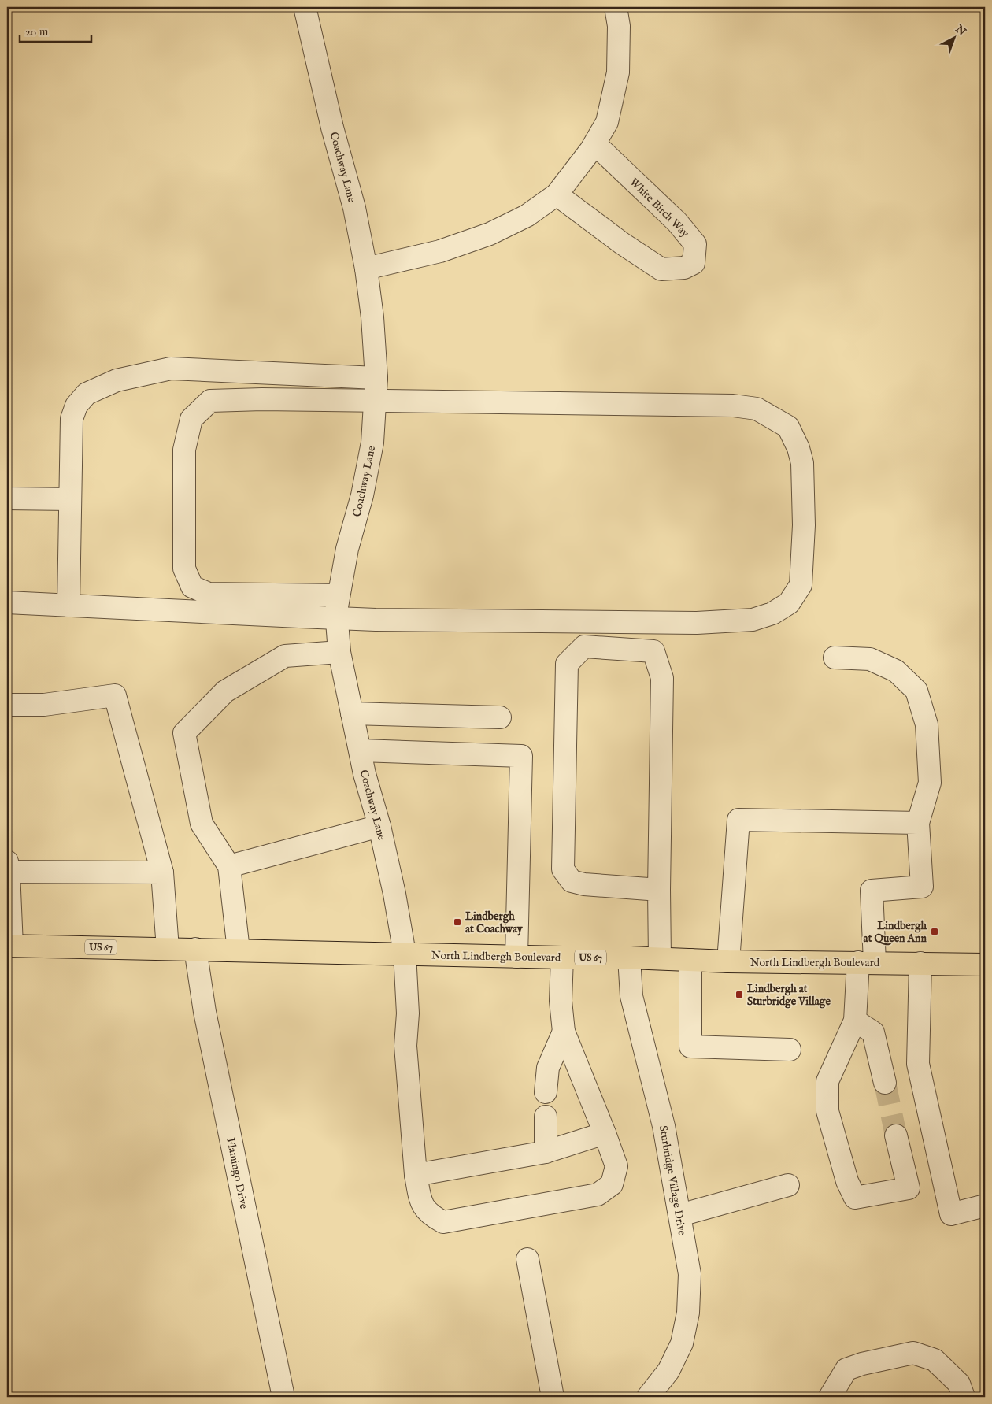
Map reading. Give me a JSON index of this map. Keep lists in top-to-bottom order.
{
  "streets": {
    "main road": ["US 67", "North Lindbergh Boulevard"],
    "street": [
      "Coachway Lane",
      "White Birch Way",
      "Flamingo Drive",
      "Sturbridge Village Drive"
    ]
  },
  "crossings": [
    ["Coachway Lane", "North Lindbergh Boulevard"],
    ["North Lindbergh Boulevard", "Flamingo Drive"],
    ["North Lindbergh Boulevard", "Sturbridge Village Drive"]
  ],
  "places": {
    "transit": ["Lindbergh at Coachway", "Lindbergh at Queen Ann", "Lindbergh at Sturbridge Village"]
  },
  "scale_bar": "20 m",
  "north": "top right"
}
